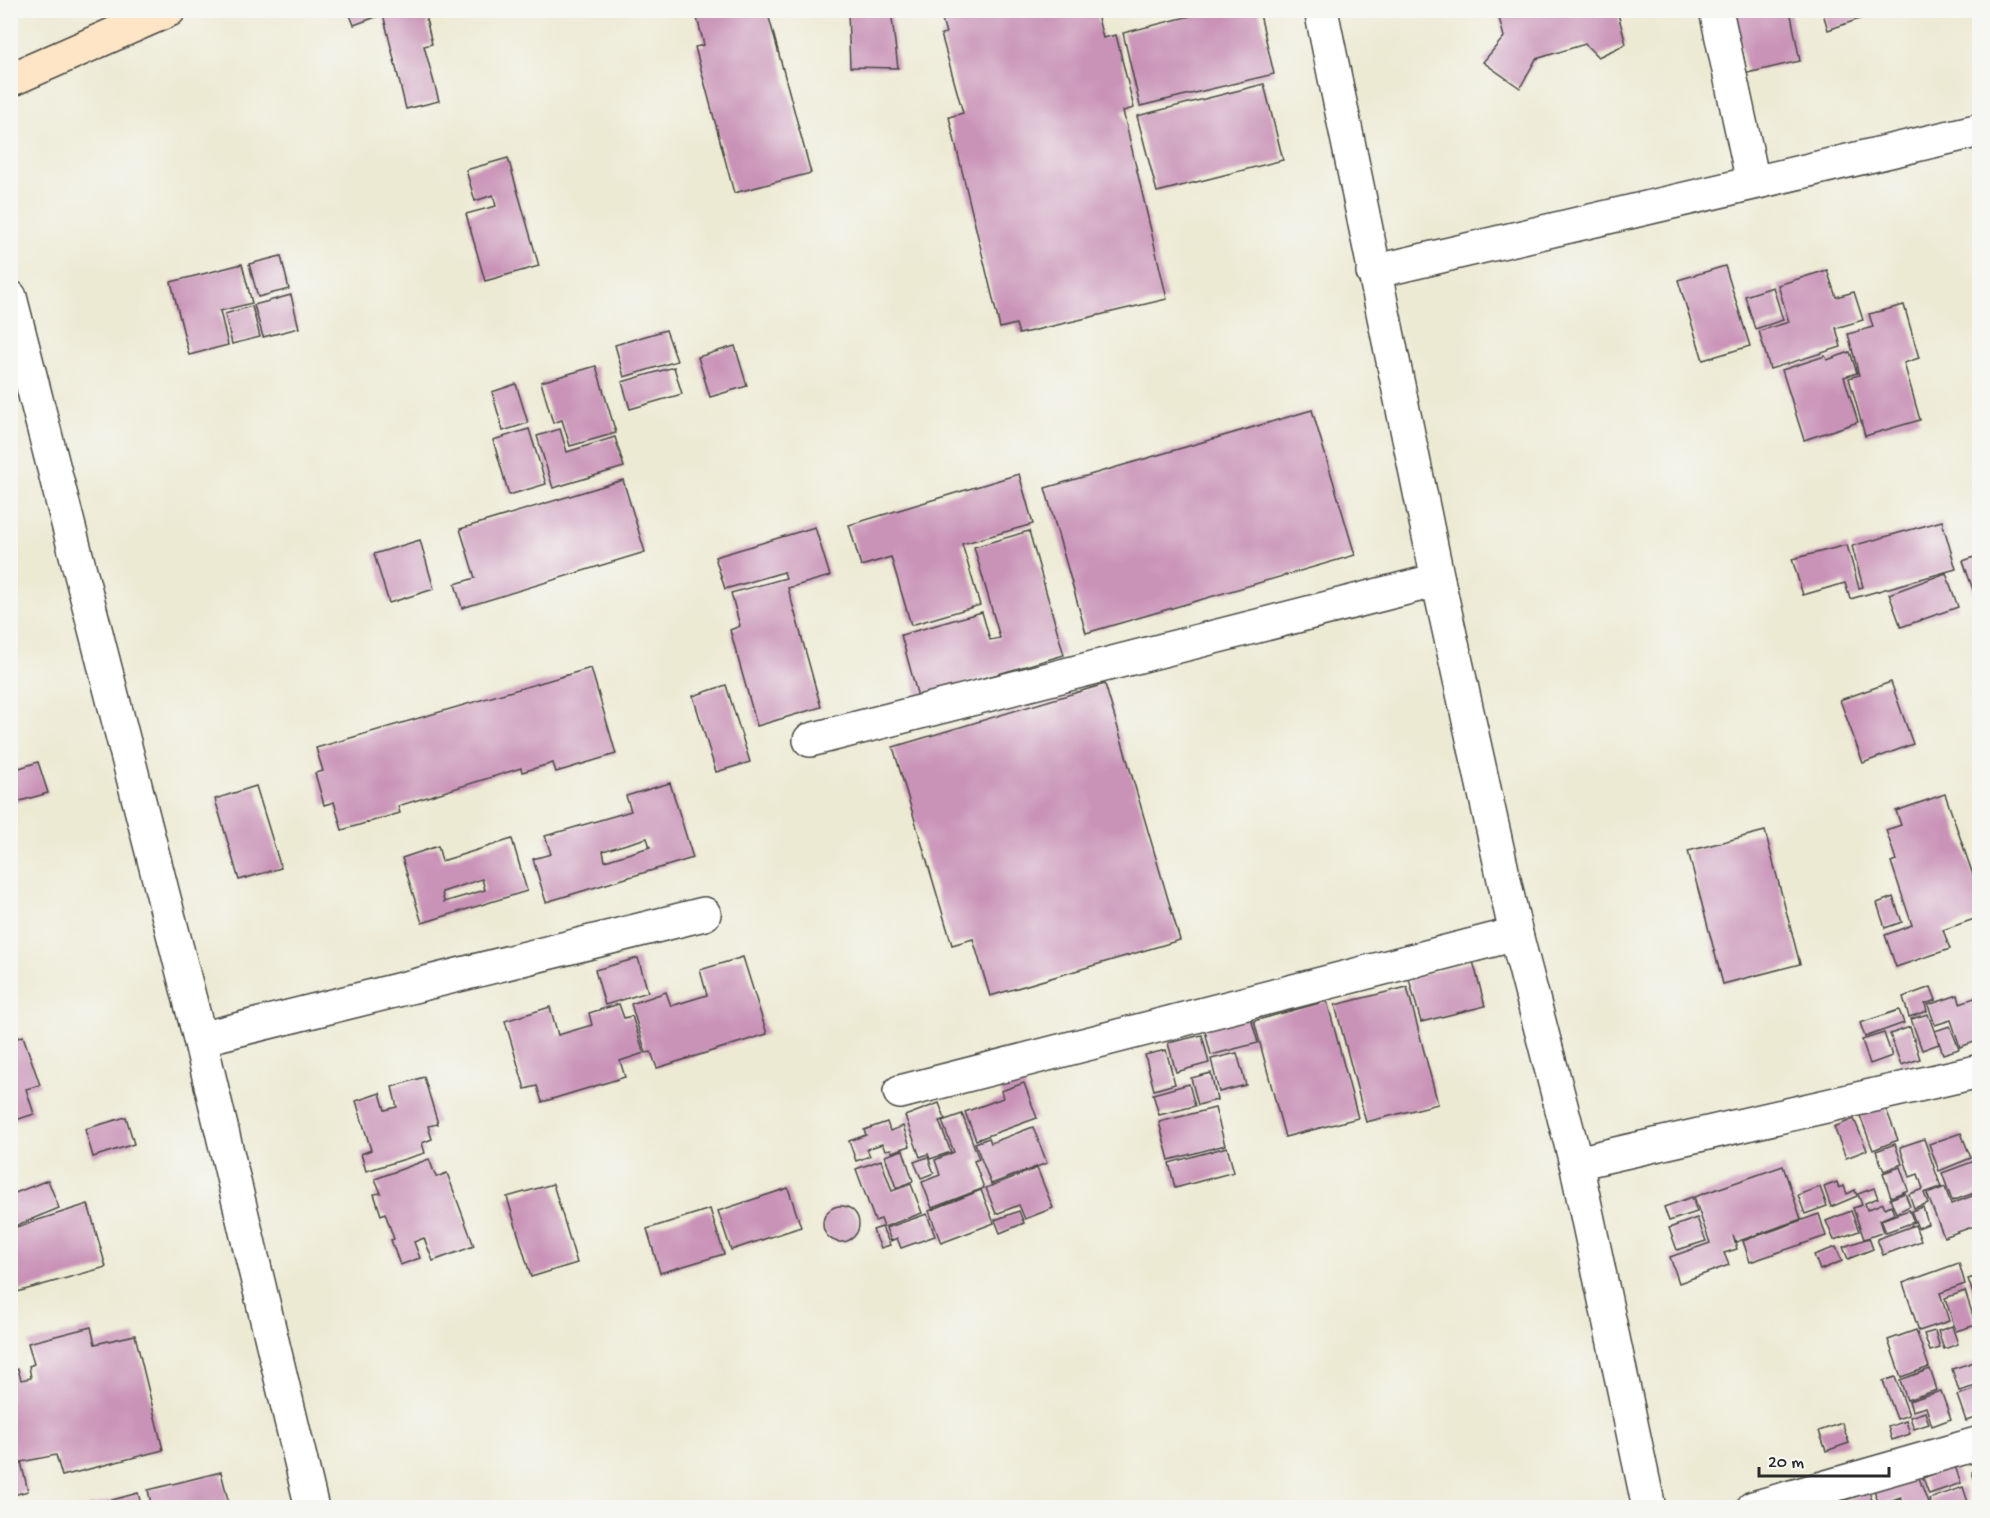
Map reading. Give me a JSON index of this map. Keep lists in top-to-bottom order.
{
  "scale_bar": "20 m"
}
